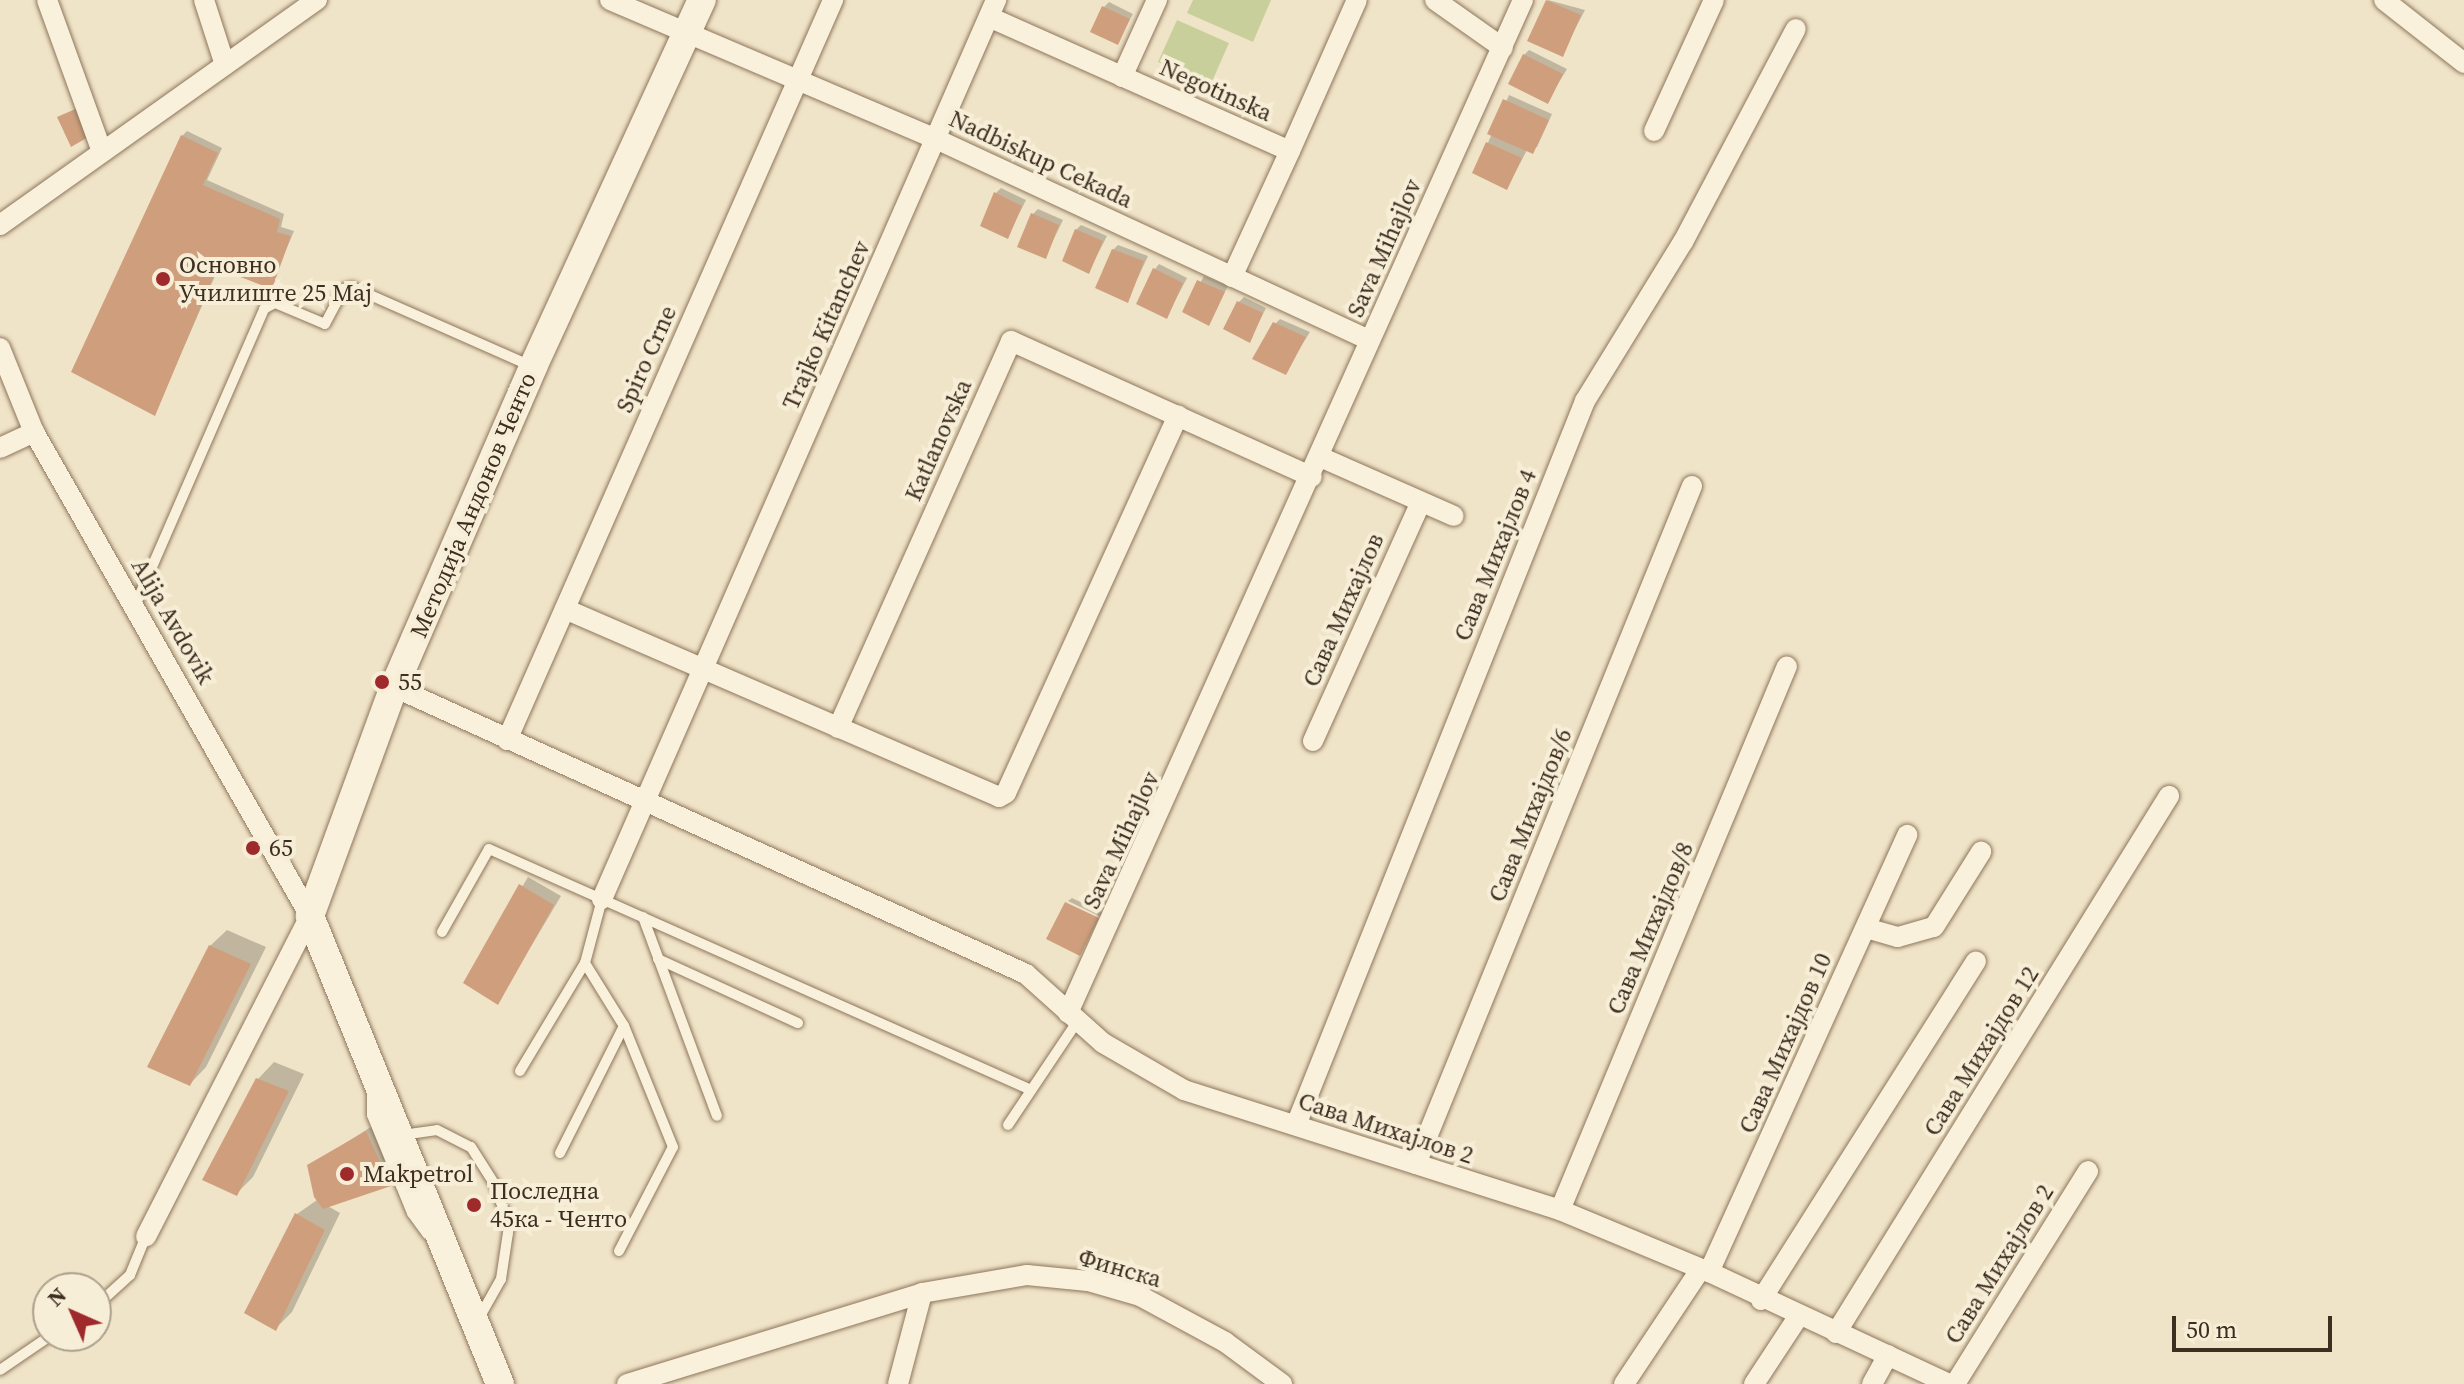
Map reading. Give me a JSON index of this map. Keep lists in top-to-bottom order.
{
  "streets": {
    "main road": ["Методија Андонов Ченто"],
    "street": [
      "Negotinska",
      "Nadbiskup Cekada",
      "Sava Mihajlov",
      "Trajko Kitanchev",
      "Spiro Crne",
      "Katlanovska",
      "Сава Михајлов 4",
      "Сава Михајлов",
      "Alija Avdovik",
      "Сава Михајдов/6",
      "Сава Михајдов/8",
      "Сава Михајдов 10",
      "Сава Михајдов 12",
      "Сава Михајлов 2",
      "Финска"
    ]
  },
  "crossings": [
    ["Negotinska", "Nadbiskup Cekada"],
    ["Negotinska", "Trajko Kitanchev"],
    ["Nadbiskup Cekada", "Sava Mihajlov"],
    ["Nadbiskup Cekada", "Trajko Kitanchev"],
    ["Nadbiskup Cekada", "Spiro Crne"],
    ["Nadbiskup Cekada", "Методија Андонов Ченто"],
    ["Sava Mihajlov", "Katlanovska"],
    ["Sava Mihajlov", "Сава Михајлов 2"],
    ["Методија Андонов Ченто", "Alija Avdovik"],
    ["Сава Михајлов 4", "Сава Михајлов 2"],
    ["Сава Михајдов/6", "Сава Михајлов 2"],
    ["Сава Михајдов/8", "Сава Михајлов 2"],
    ["Сава Михајдов 10", "Сава Михајлов 2"],
    ["Сава Михајдов 12", "Сава Михајлов 2"]
  ],
  "places": [
    "Основно Училиште 25 Мај",
    "55",
    "65",
    "Makpetrol",
    "Последна 45ка - Ченто"
  ],
  "scale_bar": "50 m",
  "north": "top left"
}
